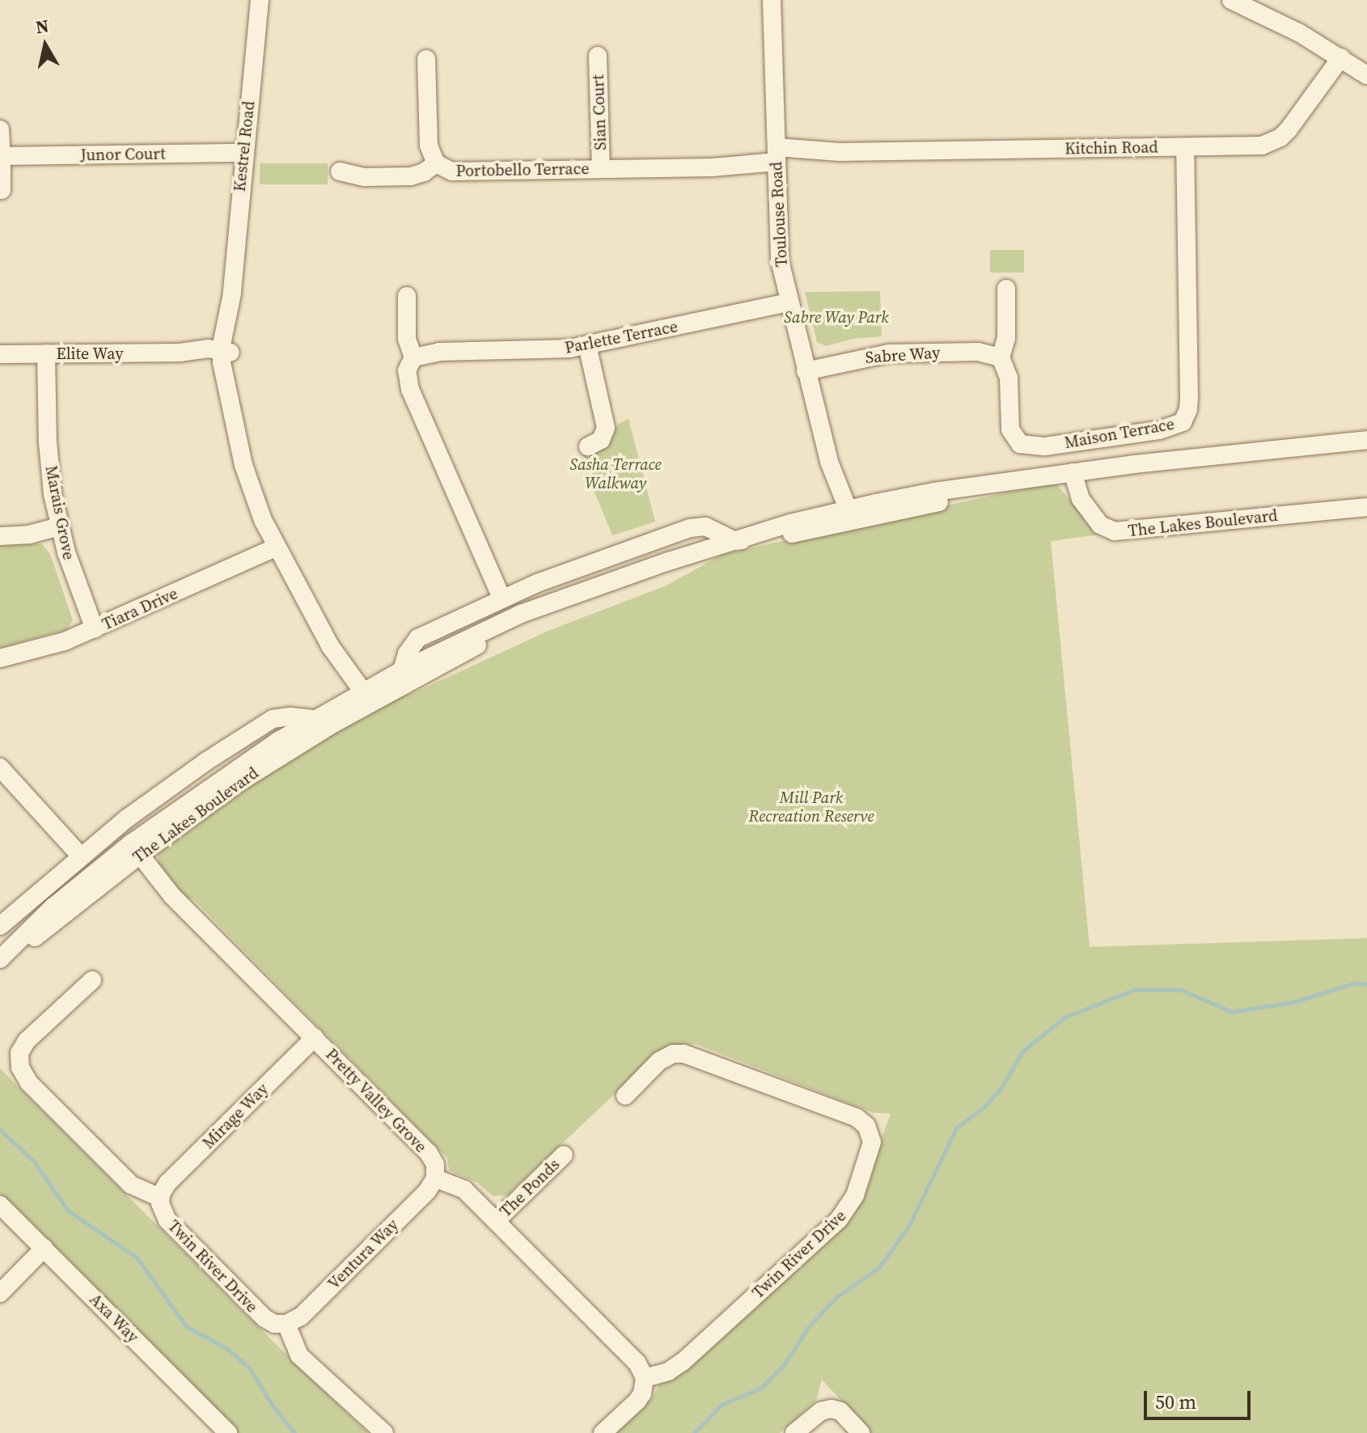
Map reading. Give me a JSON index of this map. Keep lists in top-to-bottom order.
{
  "streets": {
    "street": [
      "Sian Court",
      "Kestrel Road",
      "Kitchin Road",
      "Junor Court",
      "Portobello Terrace",
      "Toulouse Road",
      "Parlette Terrace",
      "Elite Way",
      "Sabre Way",
      "Maison Terrace",
      "Marais Grove",
      "The Lakes Boulevard",
      "Tiara Drive",
      "Pretty Valley Grove",
      "Mirage Way",
      "The Ponds",
      "Ventura Way",
      "Twin River Drive",
      "Axa Way"
    ]
  },
  "crossings": [
    ["Sian Court", "Portobello Terrace"],
    ["Kestrel Road", "Junor Court"],
    ["Kestrel Road", "Elite Way"],
    ["Kestrel Road", "The Lakes Boulevard"],
    ["Kestrel Road", "Tiara Drive"],
    ["Kitchin Road", "Portobello Terrace"],
    ["Kitchin Road", "Toulouse Road"],
    ["Kitchin Road", "Maison Terrace"],
    ["Portobello Terrace", "Toulouse Road"],
    ["Toulouse Road", "Parlette Terrace"],
    ["Toulouse Road", "Sabre Way"],
    ["Toulouse Road", "The Lakes Boulevard"],
    ["Elite Way", "Marais Grove"],
    ["Sabre Way", "Maison Terrace"],
    ["Marais Grove", "Tiara Drive"],
    ["The Lakes Boulevard", "Pretty Valley Grove"],
    ["Pretty Valley Grove", "Mirage Way"],
    ["Pretty Valley Grove", "Ventura Way"],
    ["Mirage Way", "Twin River Drive"],
    ["Ventura Way", "Twin River Drive"]
  ],
  "parks": ["Sabre Way Park", "Sasha Terrace Walkway", "Mill Park Recreation Reserve"],
  "scale_bar": "50 m",
  "north": "top"
}
